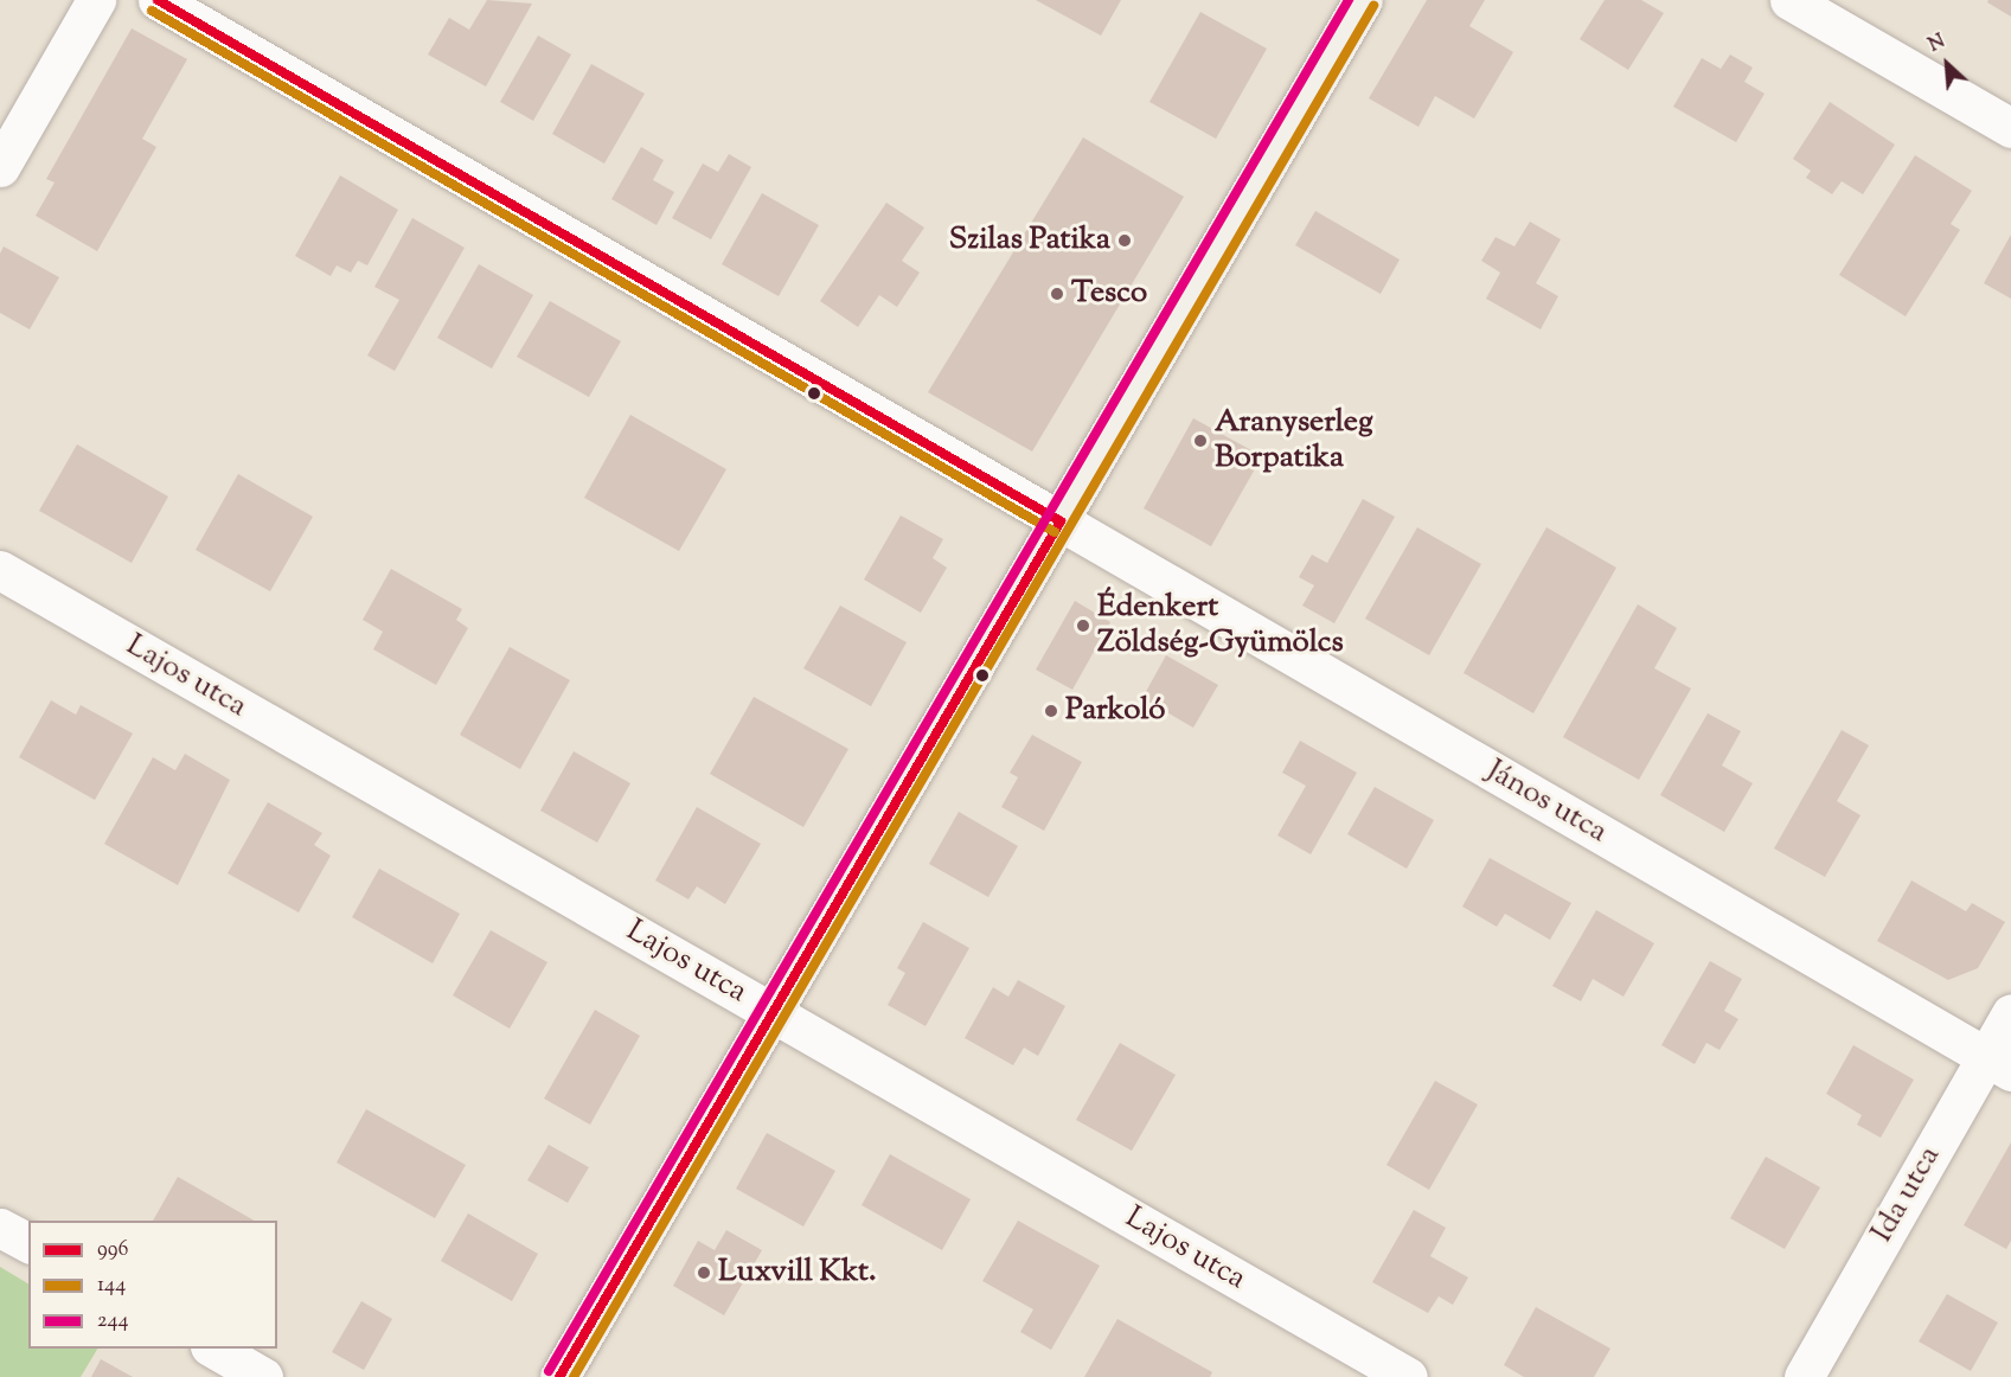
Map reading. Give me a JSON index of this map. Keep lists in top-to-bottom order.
{
  "streets": {
    "street": ["Lajos utca", "János utca", "Ida utca"]
  },
  "crossings": [
    ["János utca", "Ida utca"]
  ],
  "places": [
    "Szilas Patika",
    "Tesco",
    "Aranyserleg Borpatika",
    "Édenkert Zöldség-Gyümölcs",
    "Parkoló",
    "Luxvill Kkt."
  ],
  "lines": ["transit line 996", "transit line 244", "transit line 144"],
  "legend": ["996", "144", "244"],
  "north": "top left"
}
